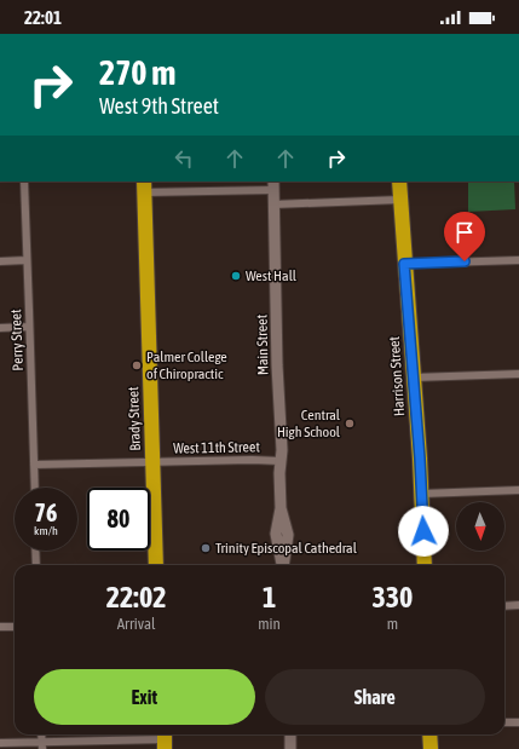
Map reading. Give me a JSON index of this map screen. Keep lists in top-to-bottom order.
{
  "streets": {
    "highway": ["Harrison Street", "Brady Street"],
    "street": ["Perry Street", "Main Street", "West 11th Street"]
  },
  "crossings": [
    ["Perry Street", "West 11th Street"],
    ["Main Street", "West 11th Street"],
    ["Brady Street", "West 11th Street"]
  ],
  "places": [
    "West Hall",
    "Palmer College of Chiropractic",
    "Central High School",
    "Trinity Episcopal Cathedral"
  ],
  "north": "bottom",
  "page": {
    "status": "22:01",
    "turn": ["270 m", "West 9th Street"],
    "speed": "76 km/h",
    "limit": "80",
    "eta": [
      "22:02",
      "Arrival",
      "1",
      "min",
      "330",
      "m"
    ],
    "buttons": ["Exit", "Share"]
  }
}
